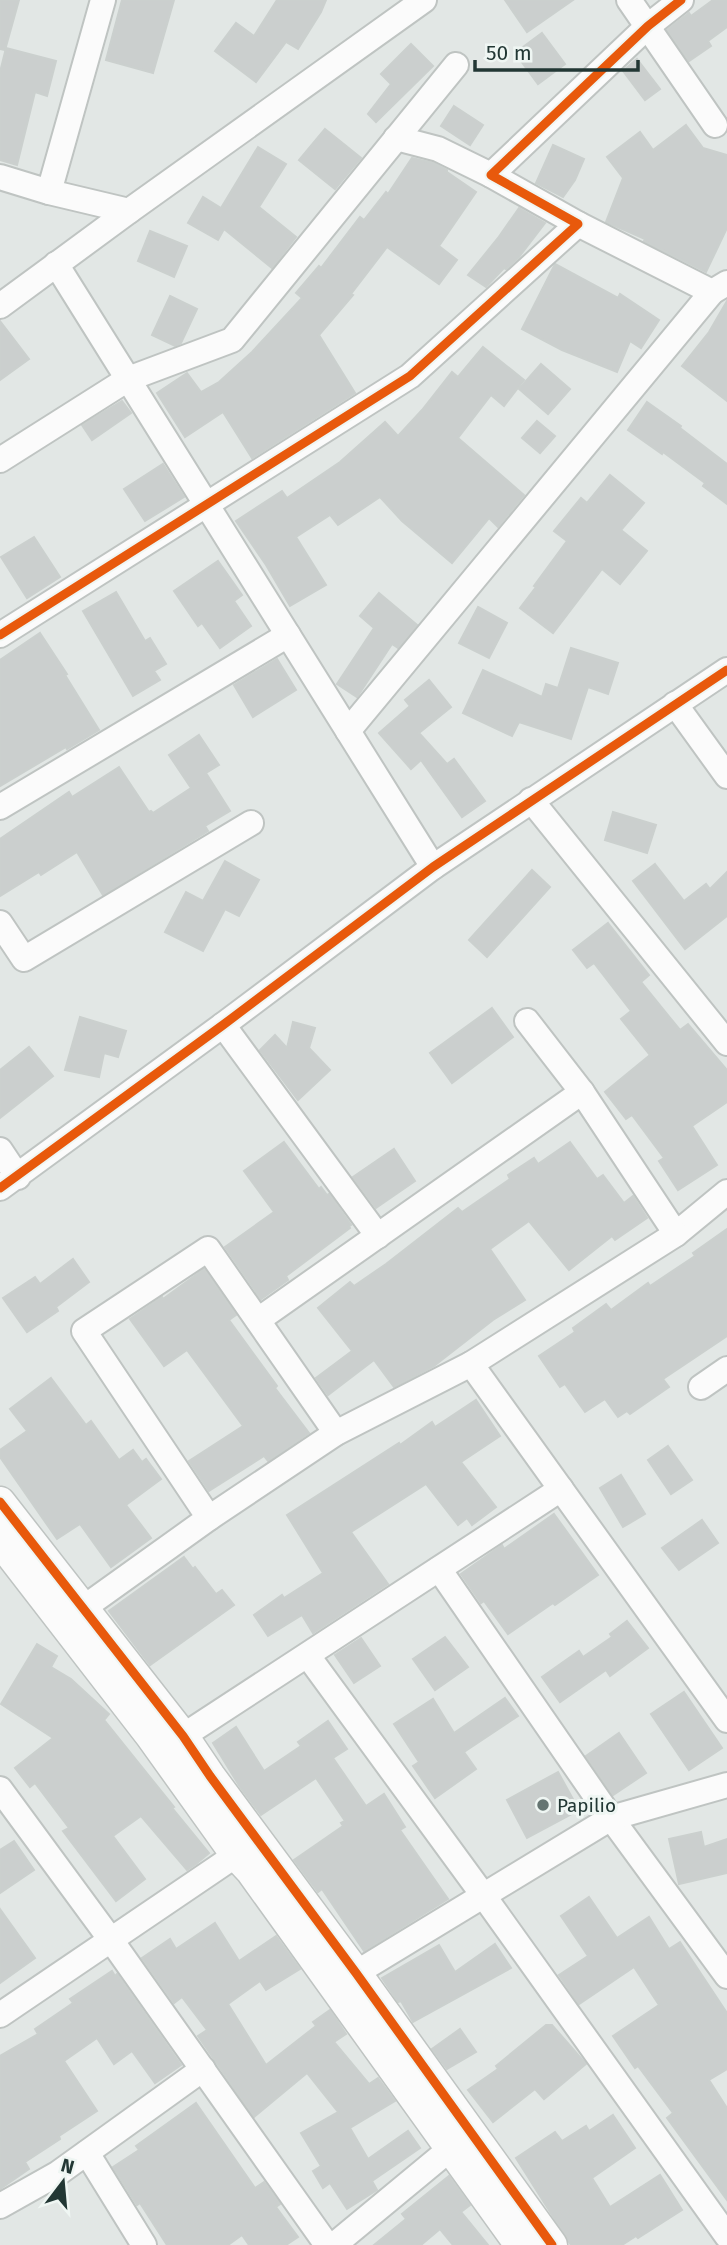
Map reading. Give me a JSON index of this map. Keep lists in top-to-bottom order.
{
  "places": ["Papilio"],
  "scale_bar": "50 m",
  "north": "top"
}
